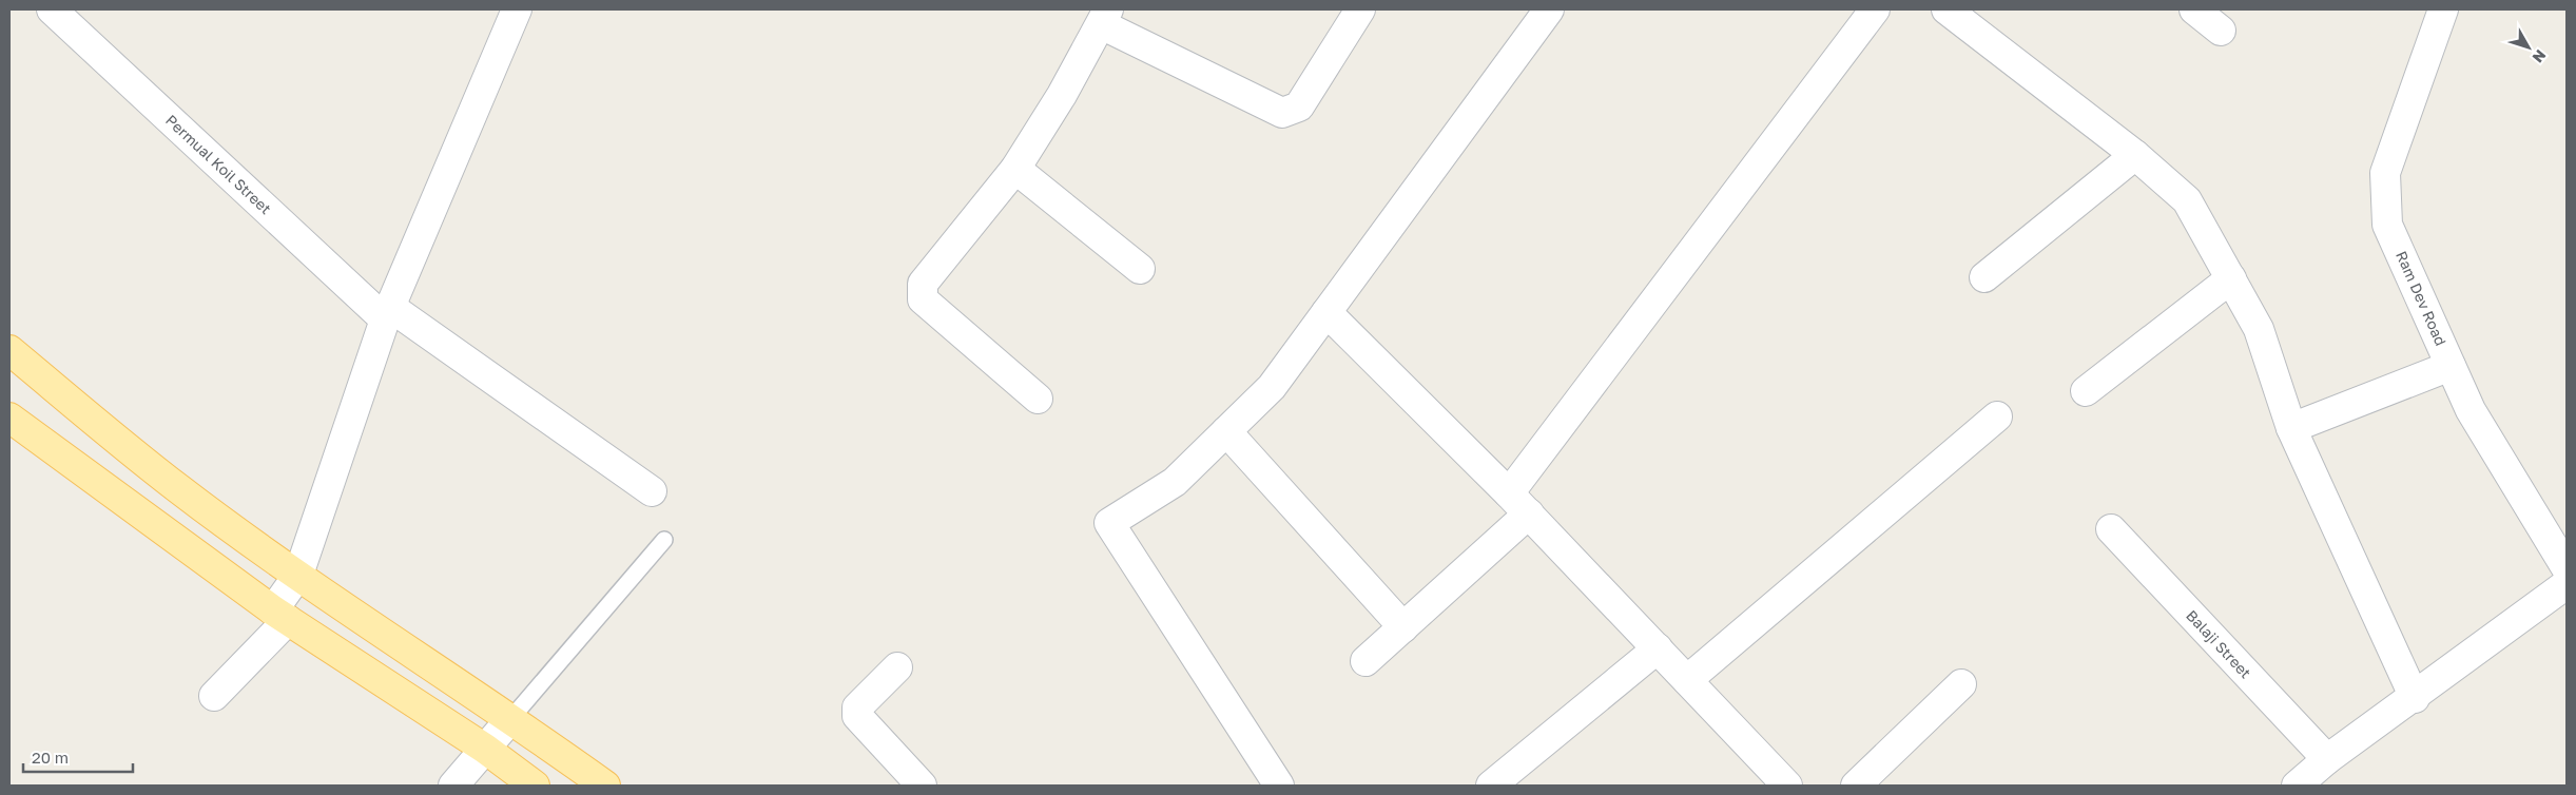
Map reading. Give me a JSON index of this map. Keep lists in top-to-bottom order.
{
  "streets": {
    "street": ["Permual Koil Street", "Ram Dev Road", "Balaji Street"]
  },
  "scale_bar": "20 m",
  "north": "bottom right"
}
